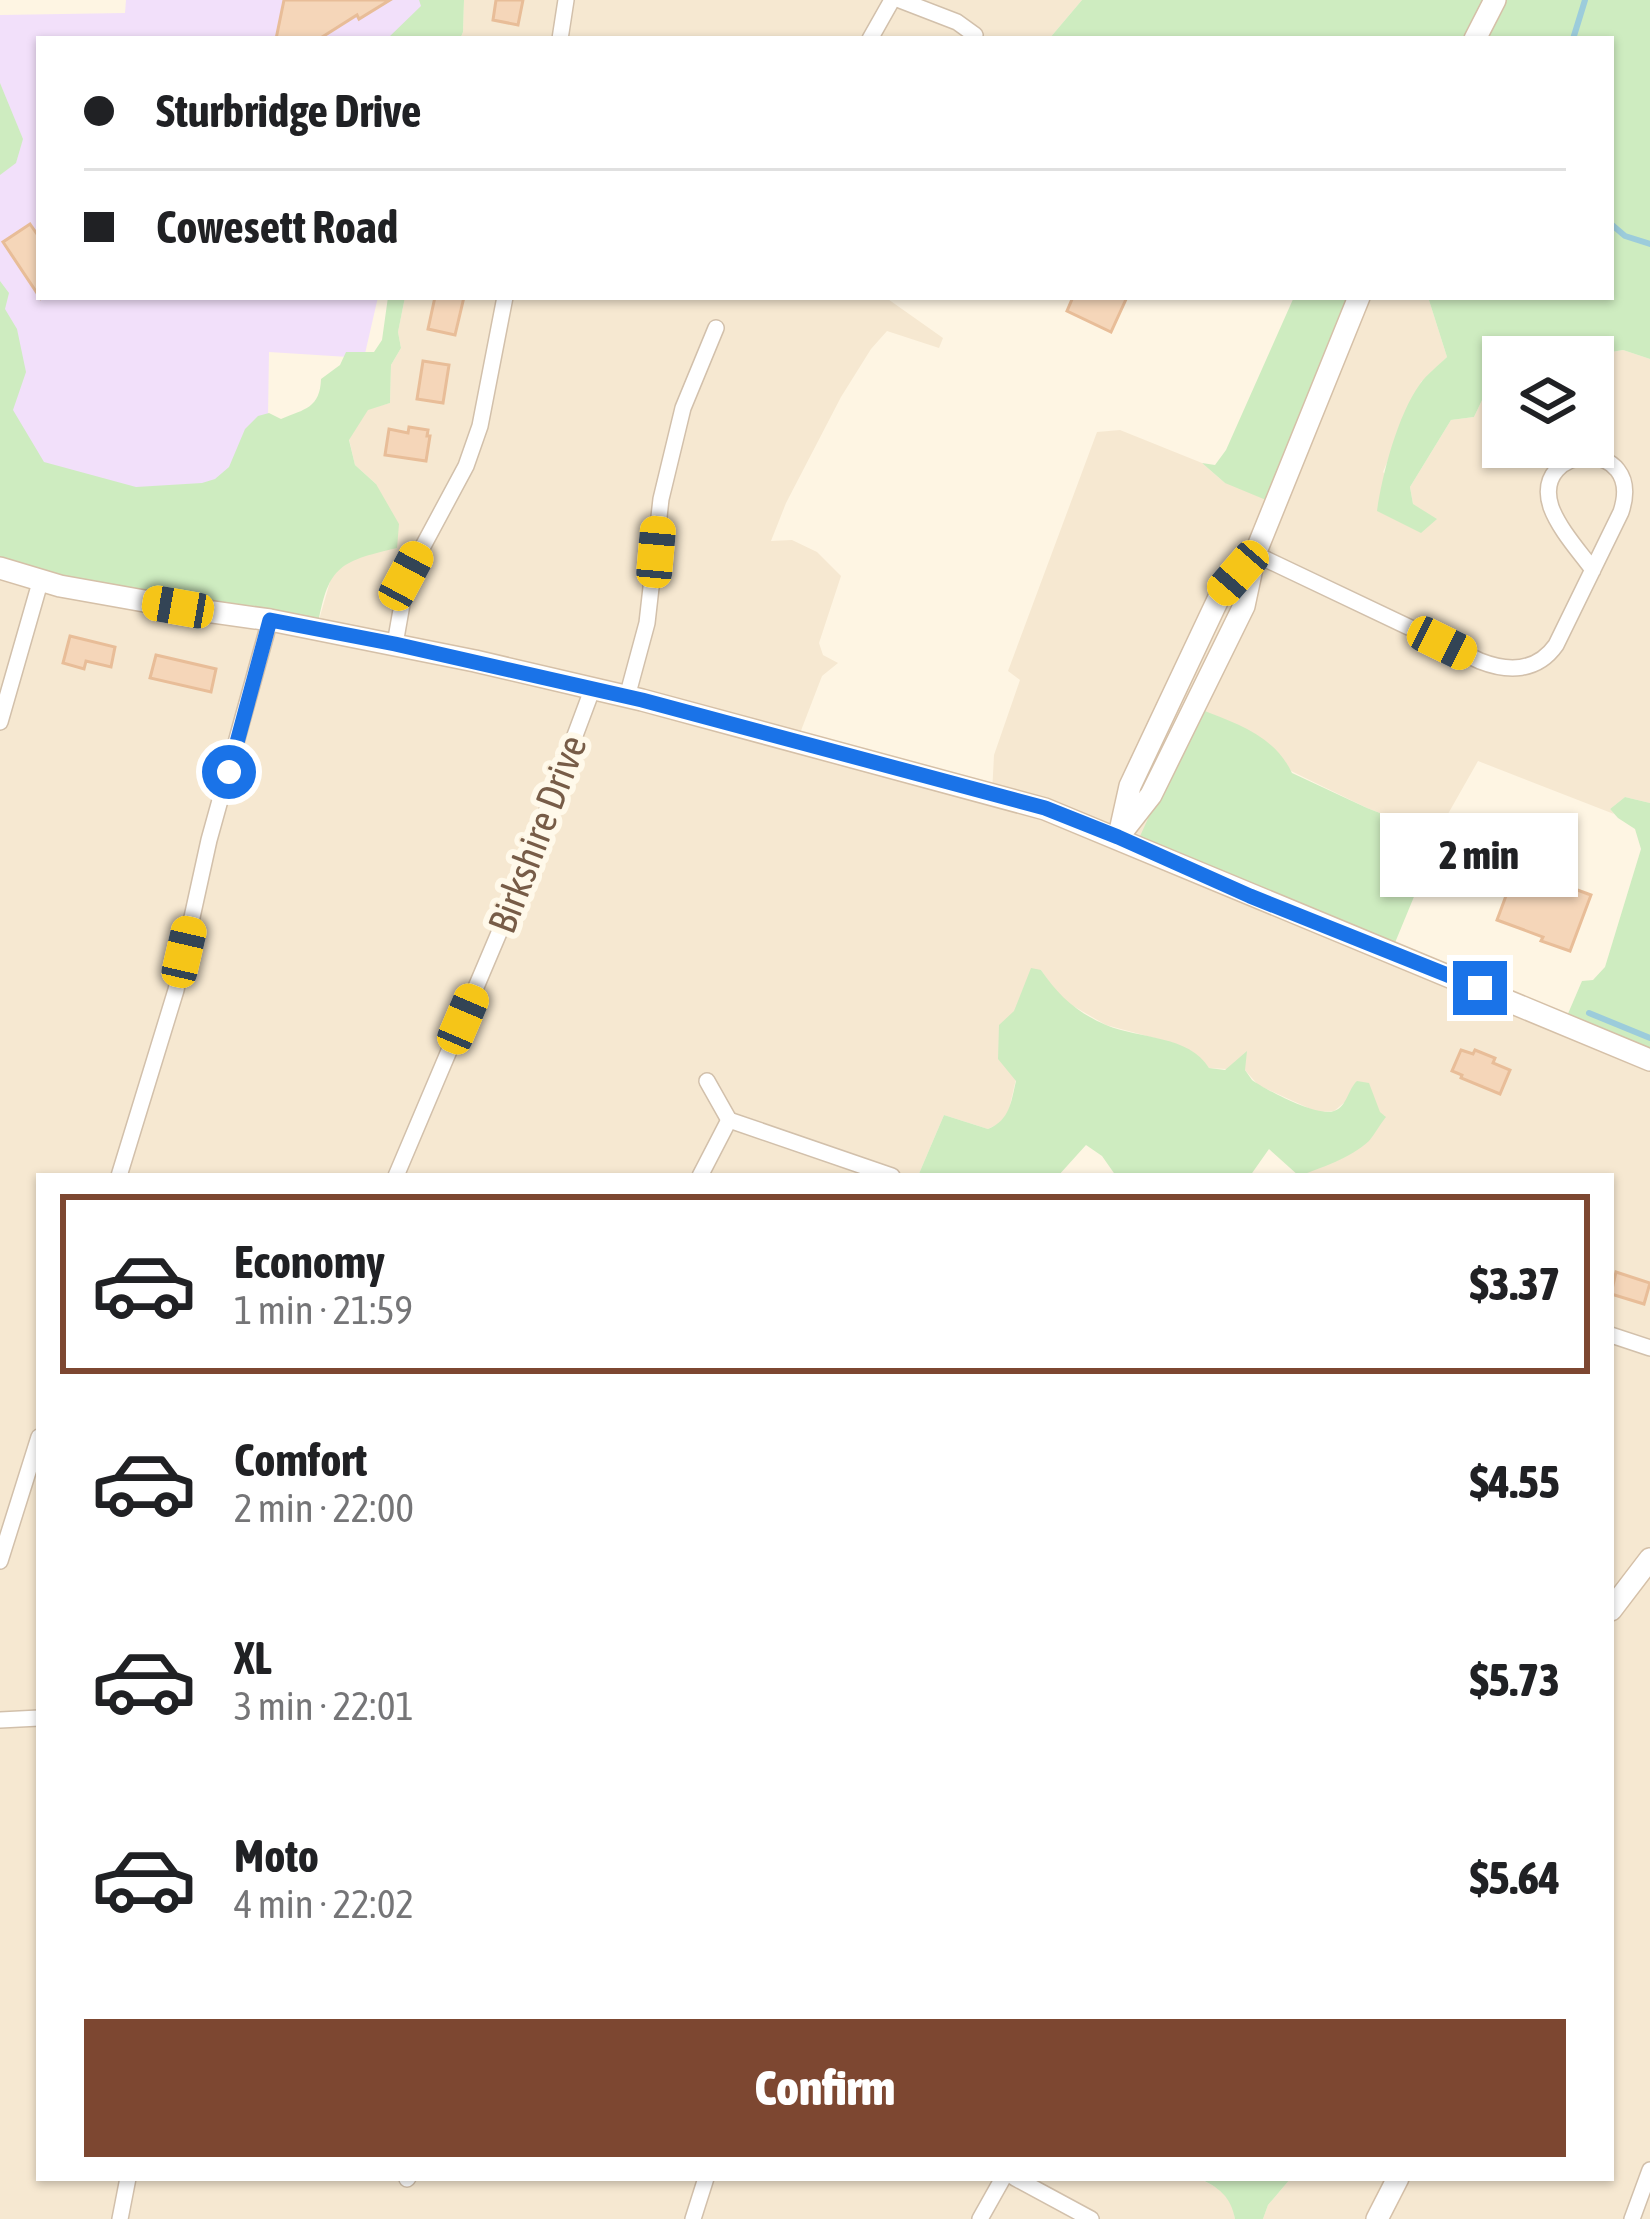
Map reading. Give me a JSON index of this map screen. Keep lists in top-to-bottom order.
{
  "streets": {
    "street": ["Birkshire Drive"]
  },
  "page": {
    "banner": ["Sturbridge Drive", "Cowesett Road"],
    "bubble": "2 min",
    "list": [
      {
        "name": "Economy",
        "note": "1 min · 21:59",
        "value": "$3.37"
      },
      {
        "name": "Comfort",
        "note": "2 min · 22:00",
        "value": "$4.55"
      },
      {
        "name": "XL",
        "note": "3 min · 22:01",
        "value": "$5.73"
      },
      {
        "name": "Moto",
        "note": "4 min · 22:02",
        "value": "$5.64"
      }
    ],
    "buttons": "Confirm"
  }
}
